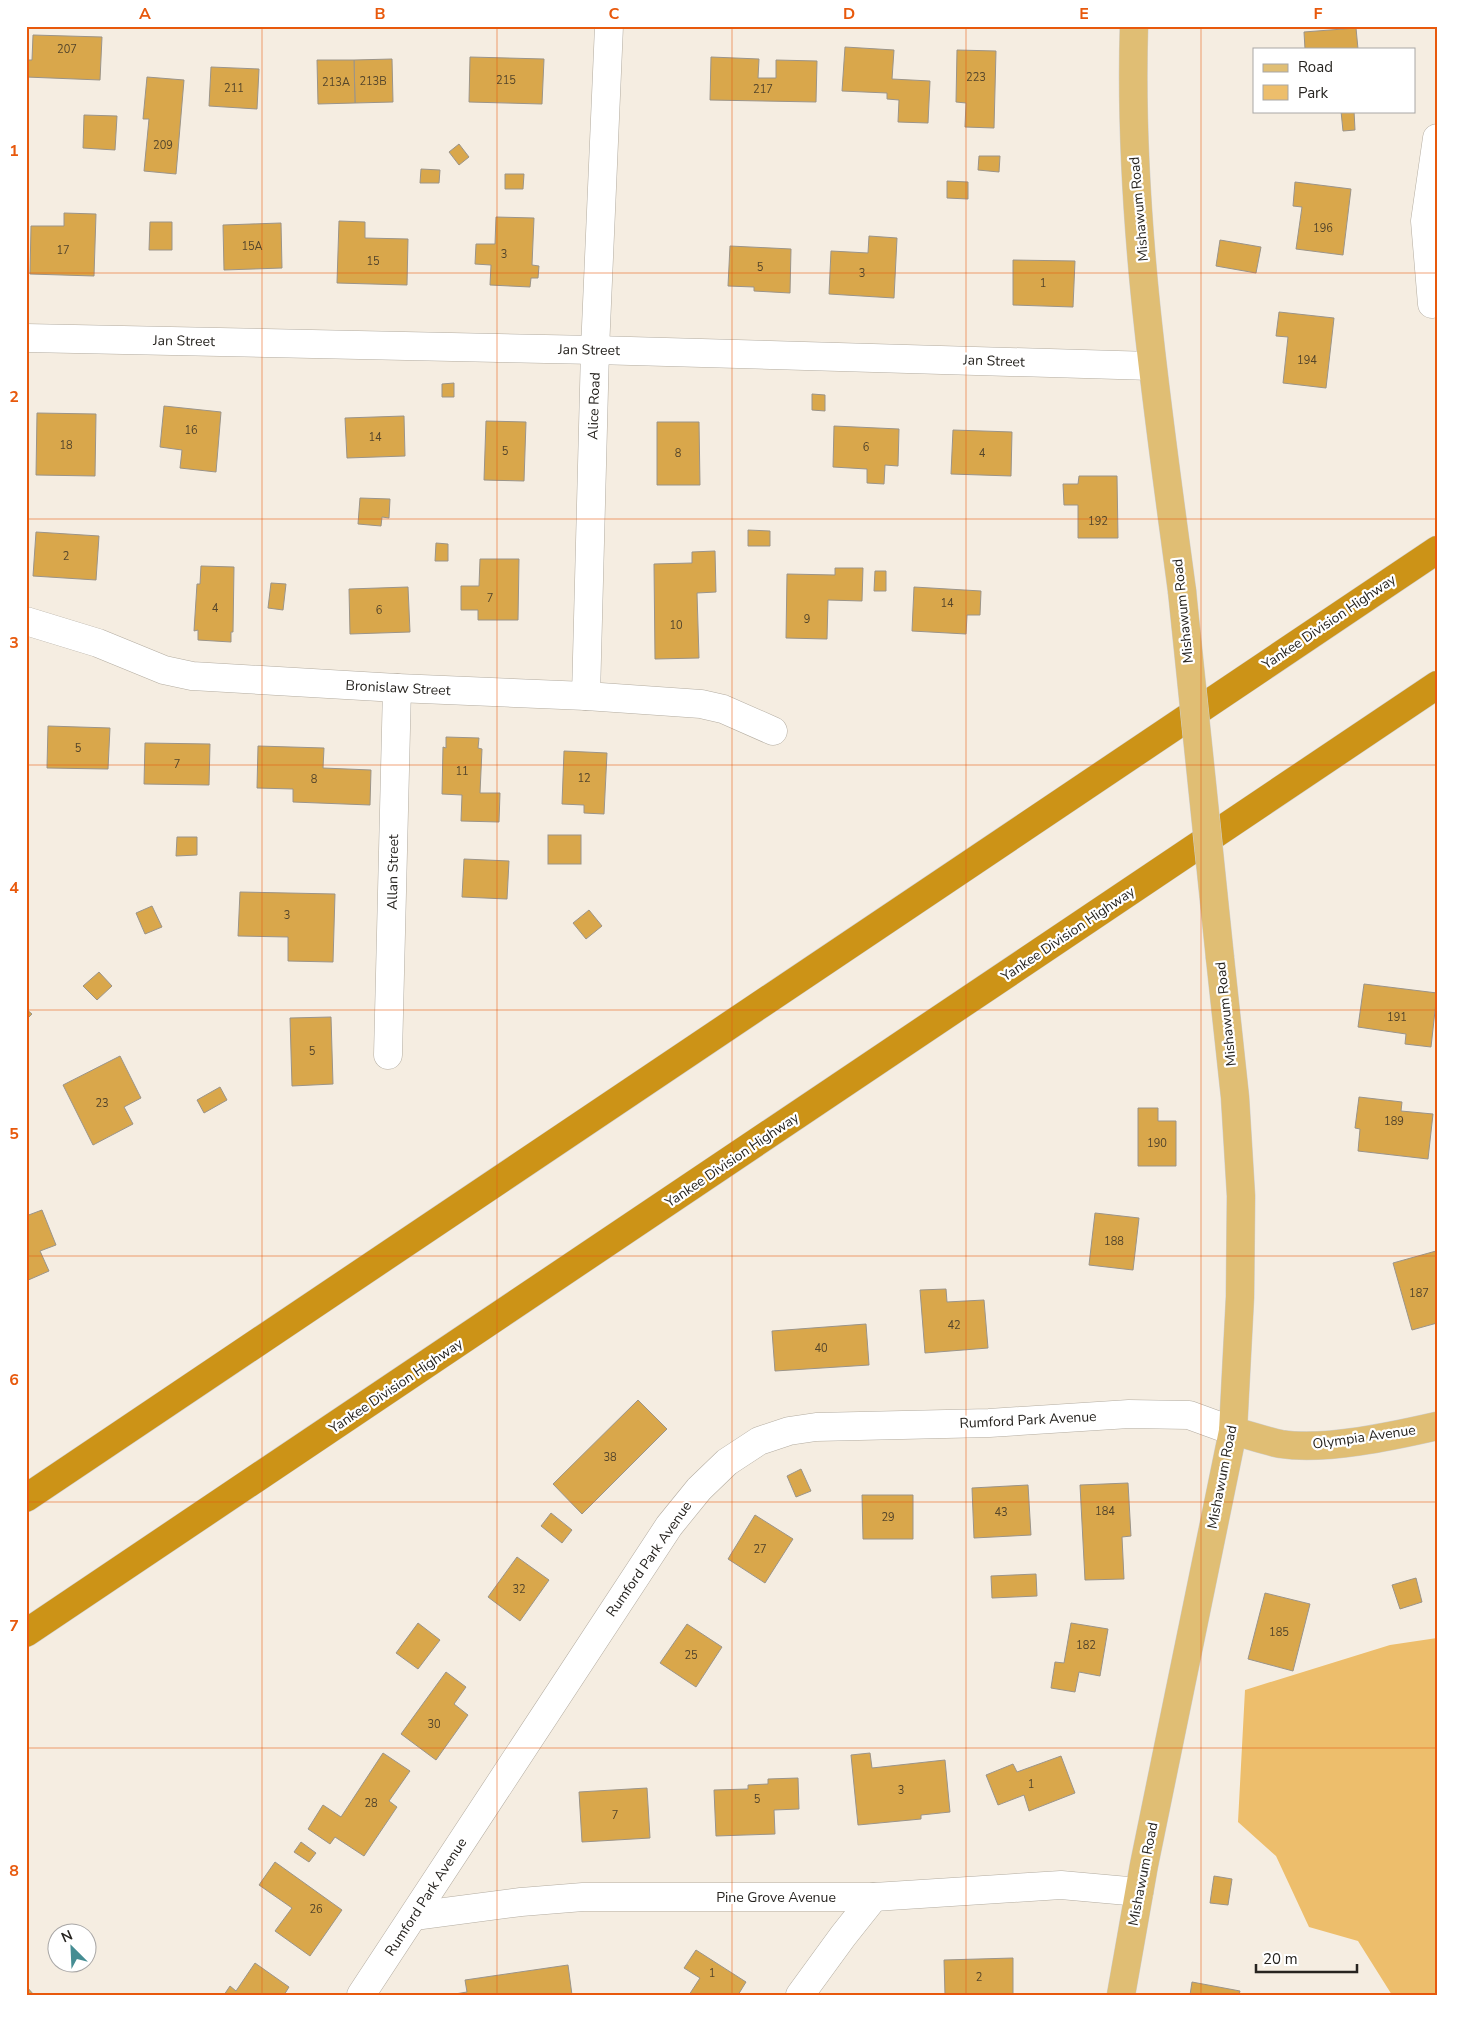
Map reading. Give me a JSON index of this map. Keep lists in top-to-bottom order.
{
  "streets": {
    "highway": ["Yankee Division Highway"],
    "main road": ["Mishawum Road", "Olympia Avenue"],
    "street": [
      "Jan Street",
      "Alice Road",
      "Bronislaw Street",
      "Allan Street",
      "Rumford Park Avenue",
      "Pine Grove Avenue"
    ]
  },
  "crossings": [
    ["Mishawum Road", "Jan Street"],
    ["Mishawum Road", "Rumford Park Avenue"],
    ["Mishawum Road", "Olympia Avenue"],
    ["Mishawum Road", "Pine Grove Avenue"],
    ["Jan Street", "Alice Road"],
    ["Alice Road", "Bronislaw Street"],
    ["Bronislaw Street", "Allan Street"],
    ["Rumford Park Avenue", "Olympia Avenue"],
    ["Rumford Park Avenue", "Pine Grove Avenue"]
  ],
  "house_numbers": [
    "207",
    "223",
    "215",
    "213B",
    "213A",
    "211",
    "217",
    "209",
    "196",
    "15A",
    "17",
    "3",
    "15",
    "5",
    "3",
    "1",
    "194",
    "16",
    "14",
    "18",
    "6",
    "5",
    "8",
    "4",
    "192",
    "2",
    "7",
    "14",
    "4",
    "6",
    "9",
    "10",
    "5",
    "7",
    "11",
    "12",
    "8",
    "3",
    "191",
    "5",
    "23",
    "189",
    "190",
    "188",
    "187",
    "42",
    "40",
    "38",
    "184",
    "43",
    "29",
    "27",
    "32",
    "185",
    "182",
    "25",
    "30",
    "1",
    "3",
    "5",
    "28",
    "7",
    "26",
    "1",
    "2"
  ],
  "legend": ["Road", "Park"],
  "scale_bar": "20 m",
  "north": "top left",
  "grid": {
    "columns": [
      "A",
      "B",
      "C",
      "D",
      "E",
      "F"
    ],
    "rows": [
      "1",
      "2",
      "3",
      "4",
      "5",
      "6",
      "7",
      "8"
    ]
  }
}
